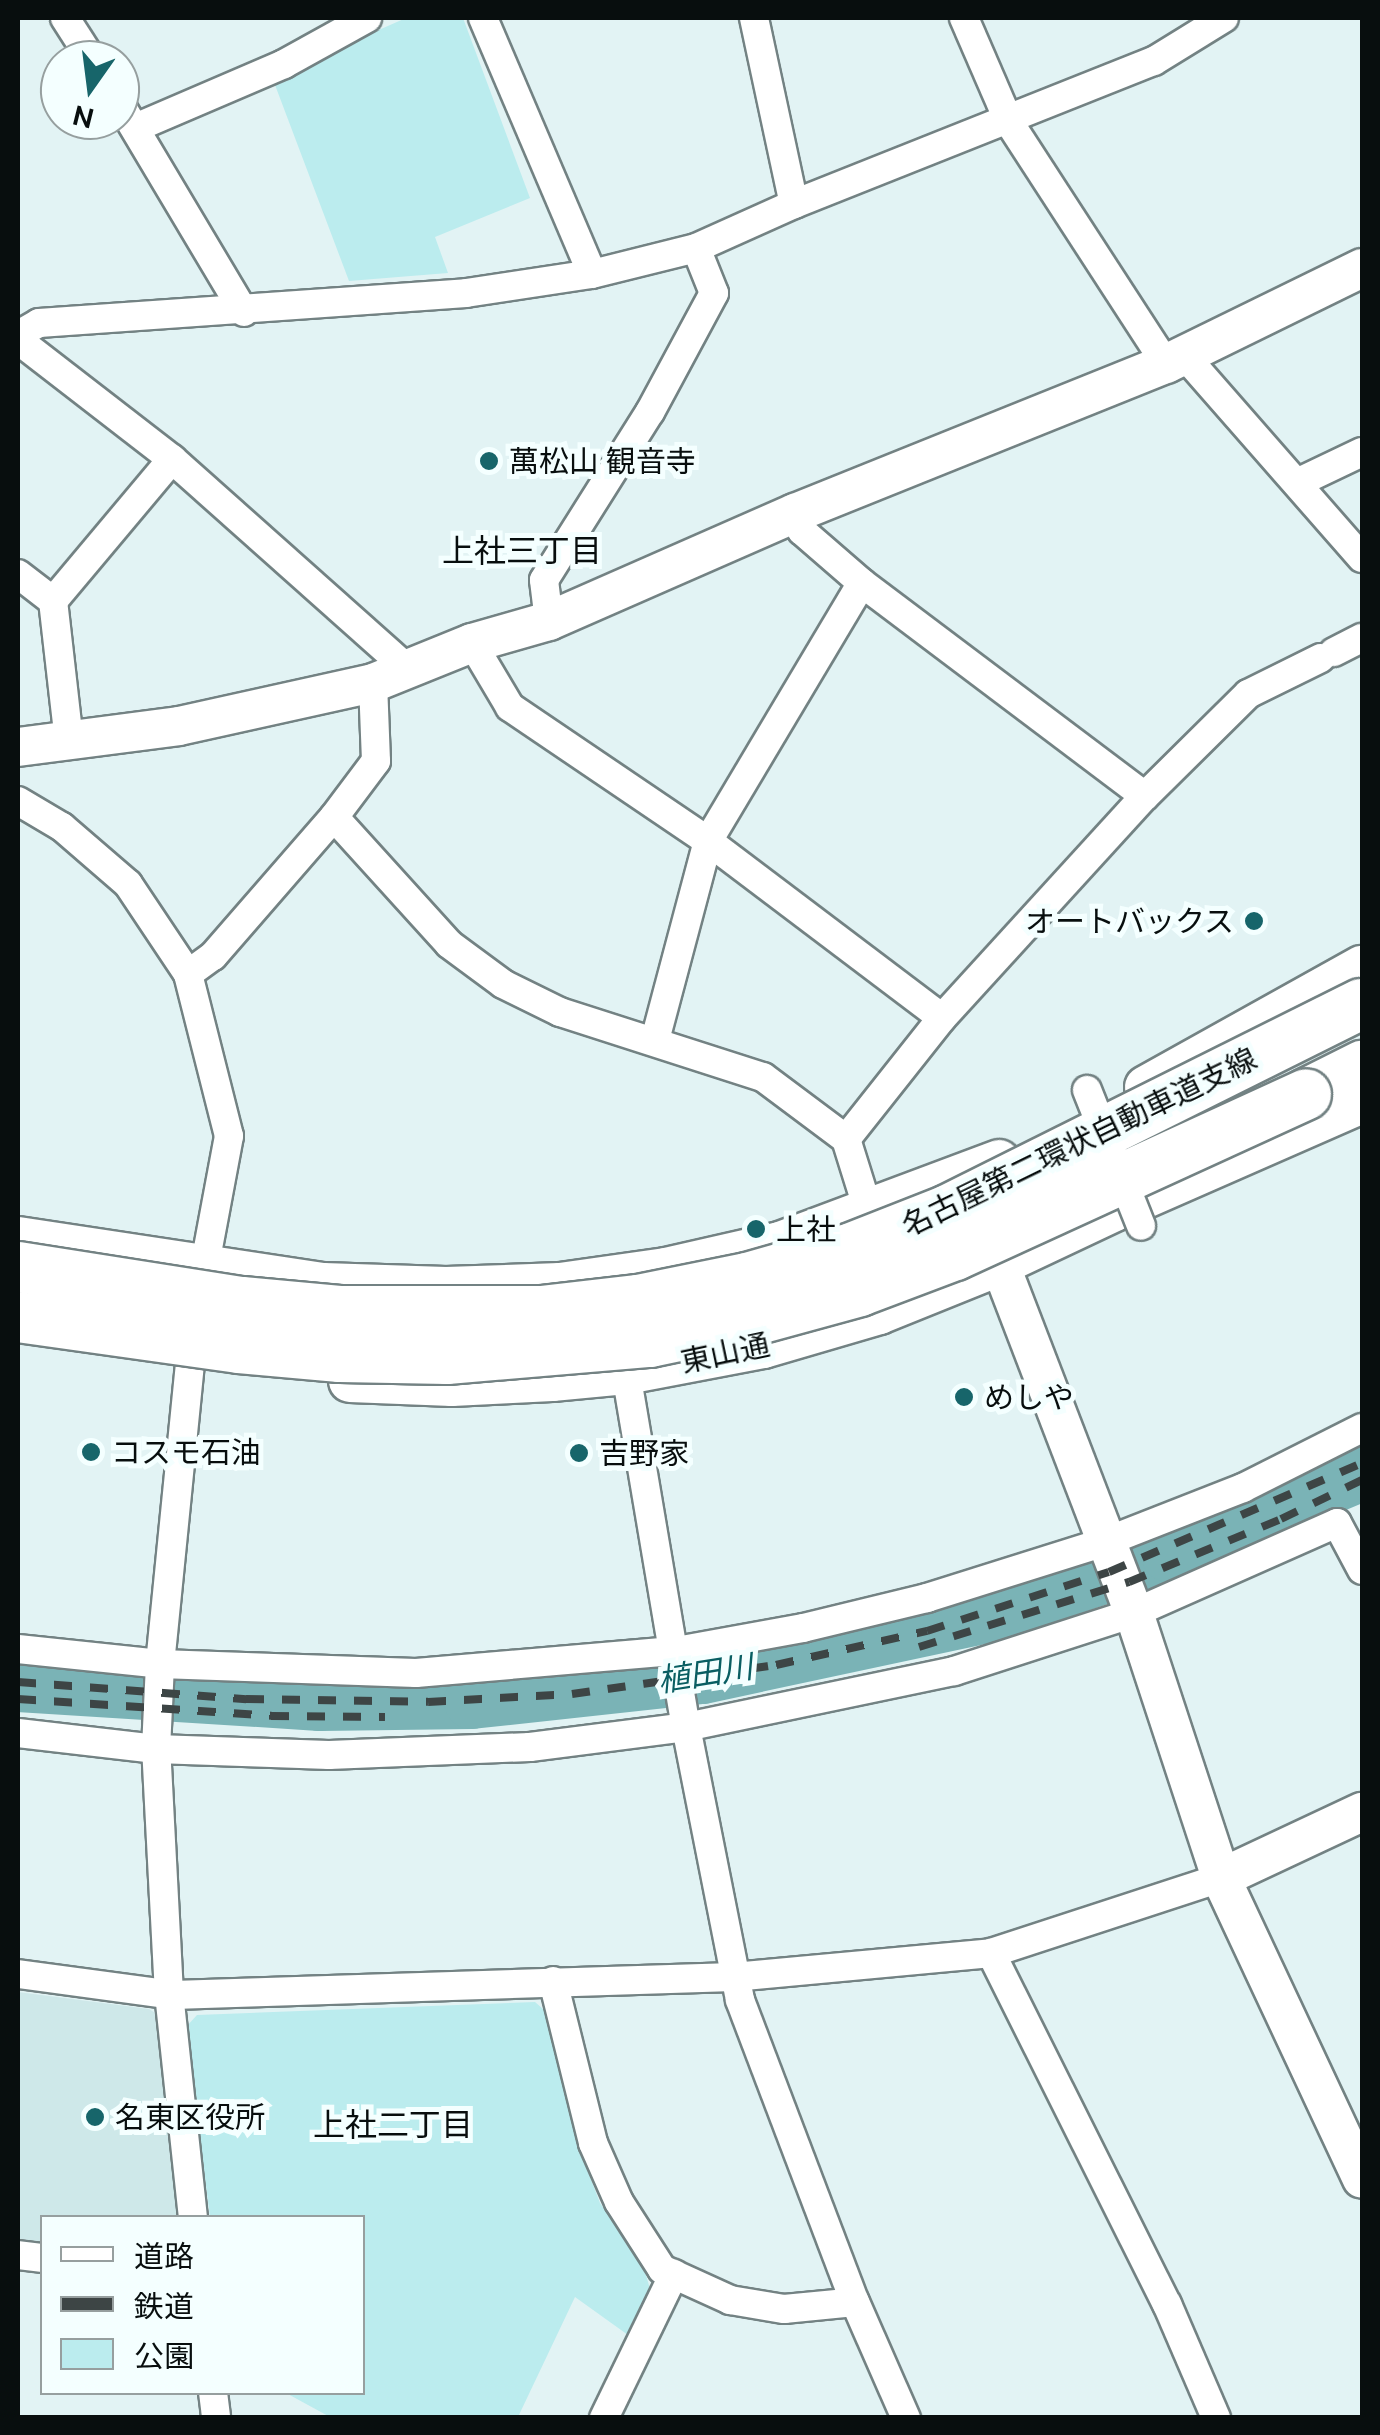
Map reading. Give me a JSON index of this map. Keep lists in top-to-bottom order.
{
  "streets": {
    "highway": ["名古屋第二環状自動車道支線"],
    "main road": ["東山通"]
  },
  "crossings": [
    ["名古屋第二環状自動車道支線", "東山通"]
  ],
  "districts": ["上社三丁目", "上社二丁目"],
  "water": ["植田川"],
  "places": [
    "萬松山 観音寺",
    "オートバックス",
    "上社",
    "めしや",
    "コスモ石油",
    "吉野家",
    "名東区役所"
  ],
  "legend": ["道路", "鉄道", "公園"],
  "north": "bottom"
}
